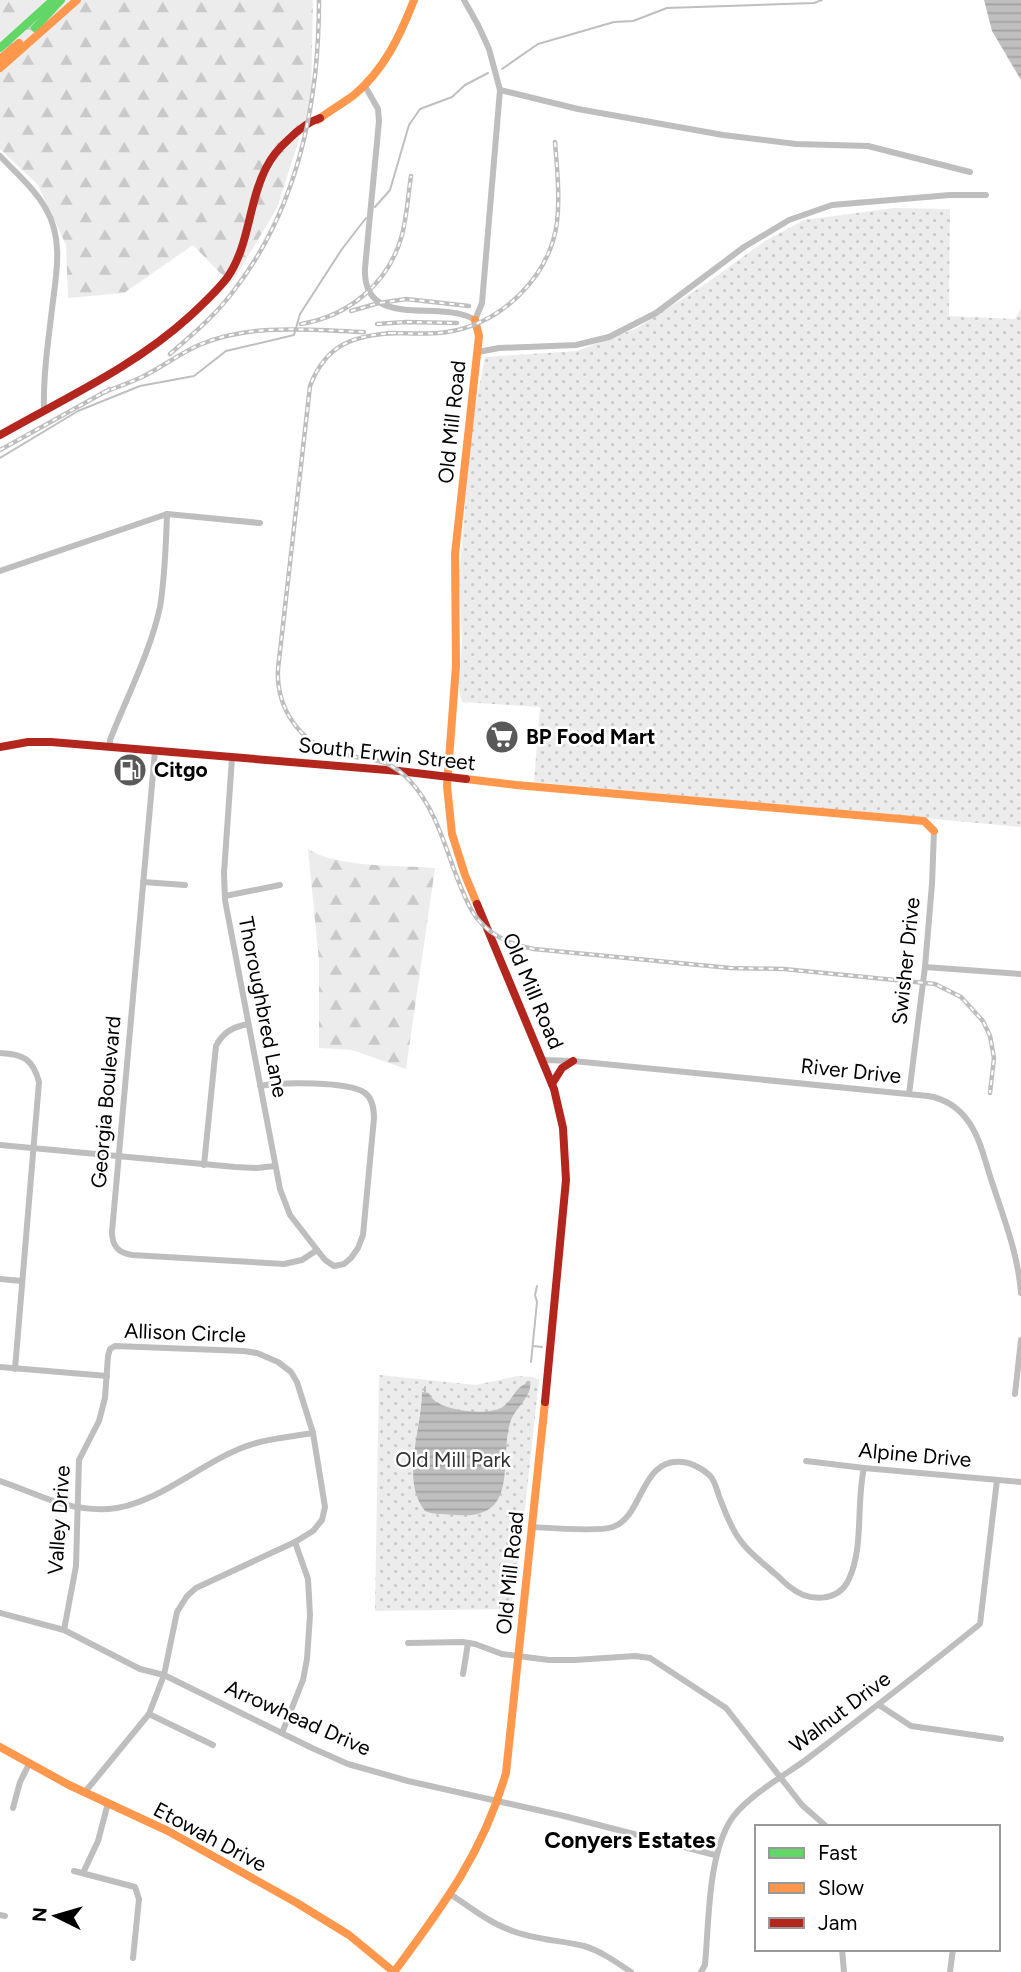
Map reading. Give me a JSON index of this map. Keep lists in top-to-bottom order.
{
  "streets": {
    "street": [
      "Old Mill Road",
      "South Erwin Street",
      "Swisher Drive",
      "Thoroughbred Lane",
      "River Drive",
      "Georgia Boulevard",
      "Allison Circle",
      "Alpine Drive",
      "Valley Drive",
      "Walnut Drive",
      "Arrowhead Drive",
      "Etowah Drive"
    ]
  },
  "crossings": [
    ["Old Mill Road", "South Erwin Street"],
    ["Old Mill Road", "River Drive"],
    ["Old Mill Road", "Arrowhead Drive"],
    ["Old Mill Road", "Etowah Drive"],
    ["South Erwin Street", "Swisher Drive"],
    ["South Erwin Street", "Thoroughbred Lane"],
    ["South Erwin Street", "Georgia Boulevard"],
    ["Swisher Drive", "River Drive"],
    ["Thoroughbred Lane", "Georgia Boulevard"],
    ["Allison Circle", "Valley Drive"],
    ["Allison Circle", "Arrowhead Drive"],
    ["Allison Circle", "Etowah Drive"],
    ["Alpine Drive", "Walnut Drive"],
    ["Valley Drive", "Arrowhead Drive"],
    ["Walnut Drive", "Arrowhead Drive"]
  ],
  "districts": ["Conyers Estates"],
  "parks": ["Old Mill Park"],
  "places": {
    "supermarket": ["BP Food Mart"],
    "fuel station": ["Citgo"]
  },
  "legend": ["Fast", "Slow", "Jam"],
  "north": "left"
}
